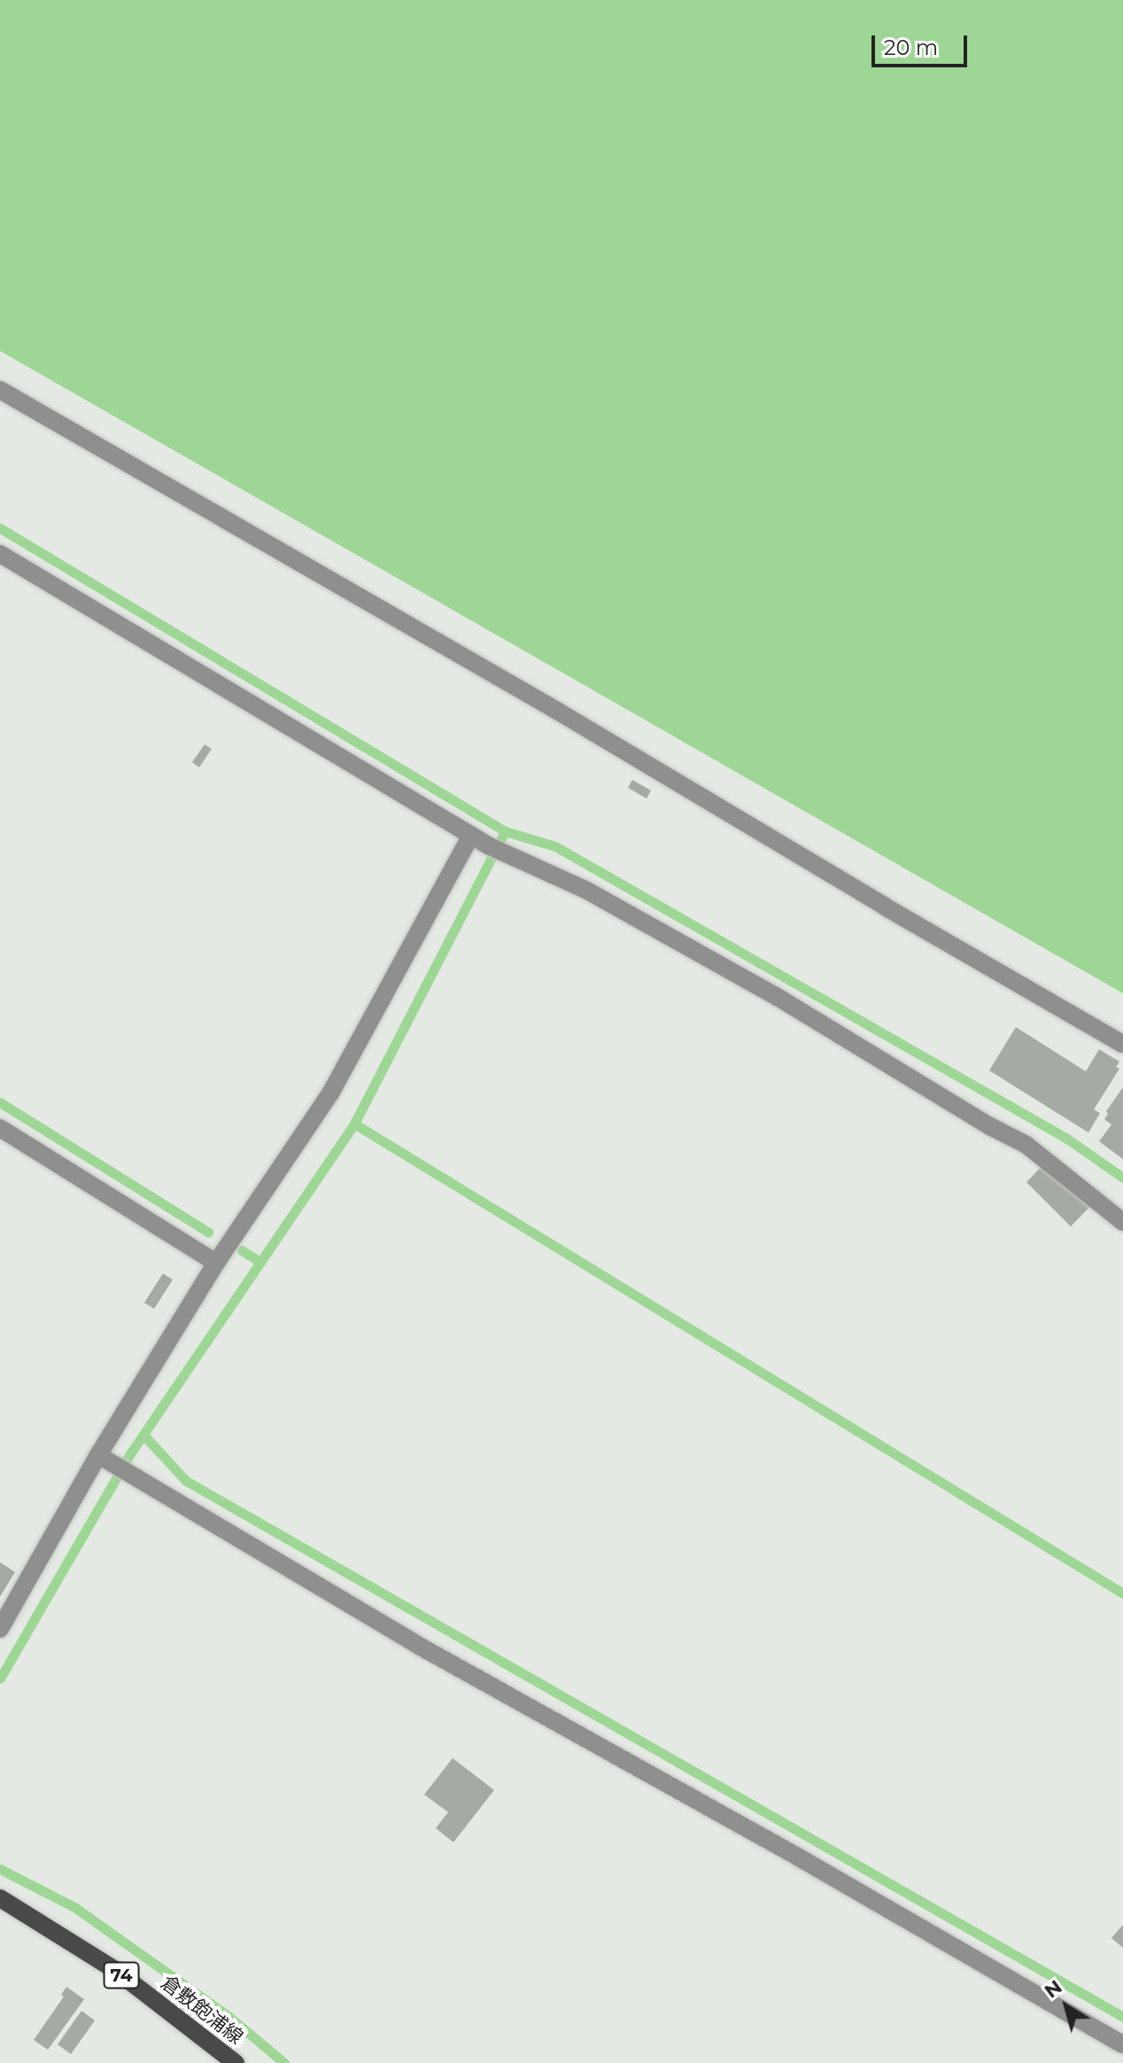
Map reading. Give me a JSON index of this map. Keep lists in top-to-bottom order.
{
  "streets": {
    "main road": ["74", "倉敷飽浦線"]
  },
  "scale_bar": "20 m",
  "north": "top left"
}
